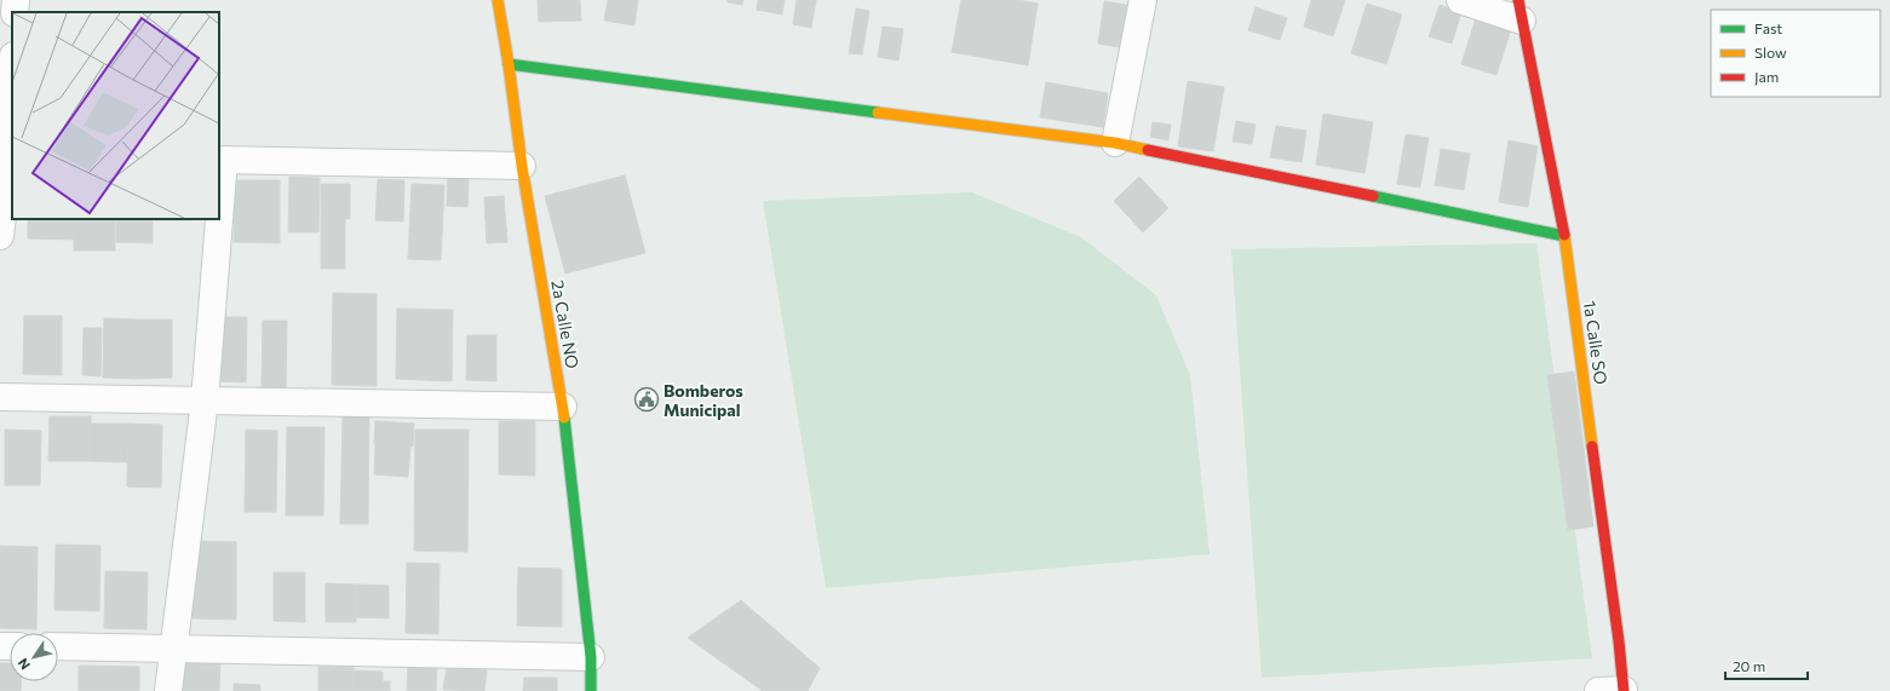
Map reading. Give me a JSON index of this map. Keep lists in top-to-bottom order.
{
  "streets": {
    "street": ["2a Calle NO", "1a Calle SO"]
  },
  "places": {
    "public building": ["Bomberos Municipal"]
  },
  "legend": ["Fast", "Slow", "Jam"],
  "scale_bar": "20 m",
  "north": "bottom left"
}
